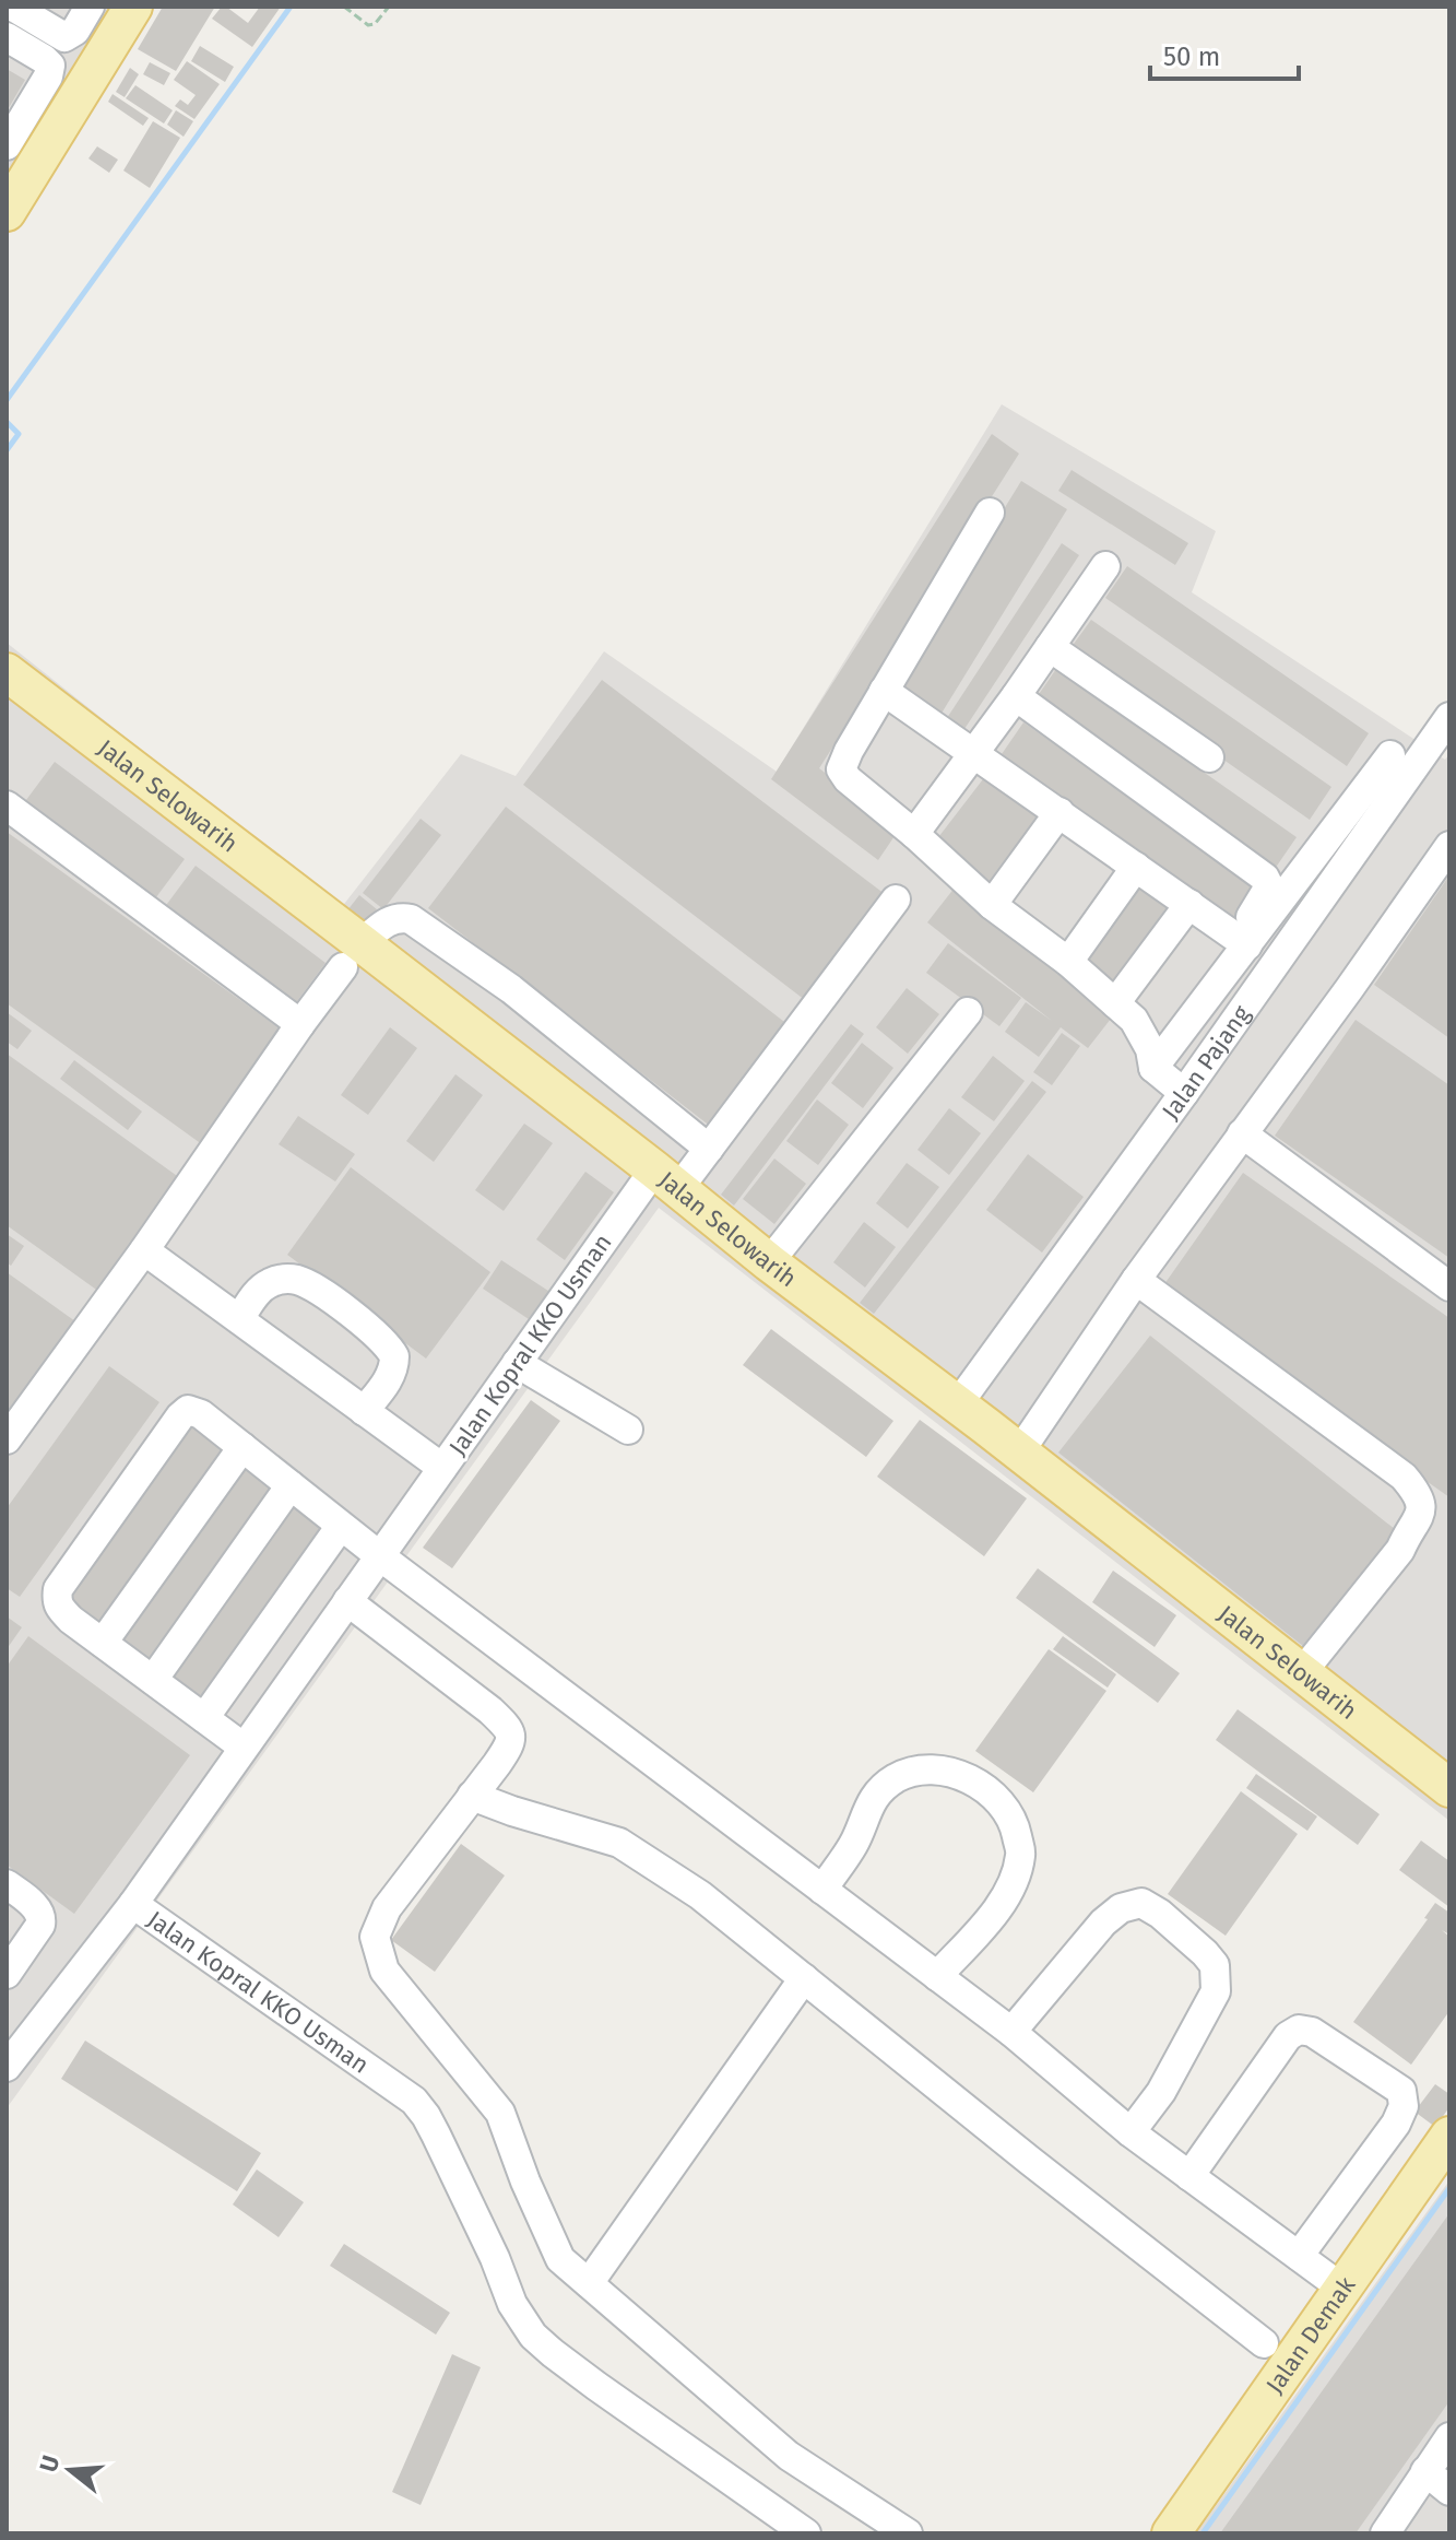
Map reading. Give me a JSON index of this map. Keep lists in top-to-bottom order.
{
  "streets": {
    "main road": ["Jalan Selowarih", "Jalan Demak"],
    "street": ["Jalan Pajang", "Jalan Kopral KKO Usman"]
  },
  "crossings": [
    ["Jalan Selowarih", "Jalan Pajang"],
    ["Jalan Selowarih", "Jalan Kopral KKO Usman"]
  ],
  "scale_bar": "50 m",
  "north": "left"
}
